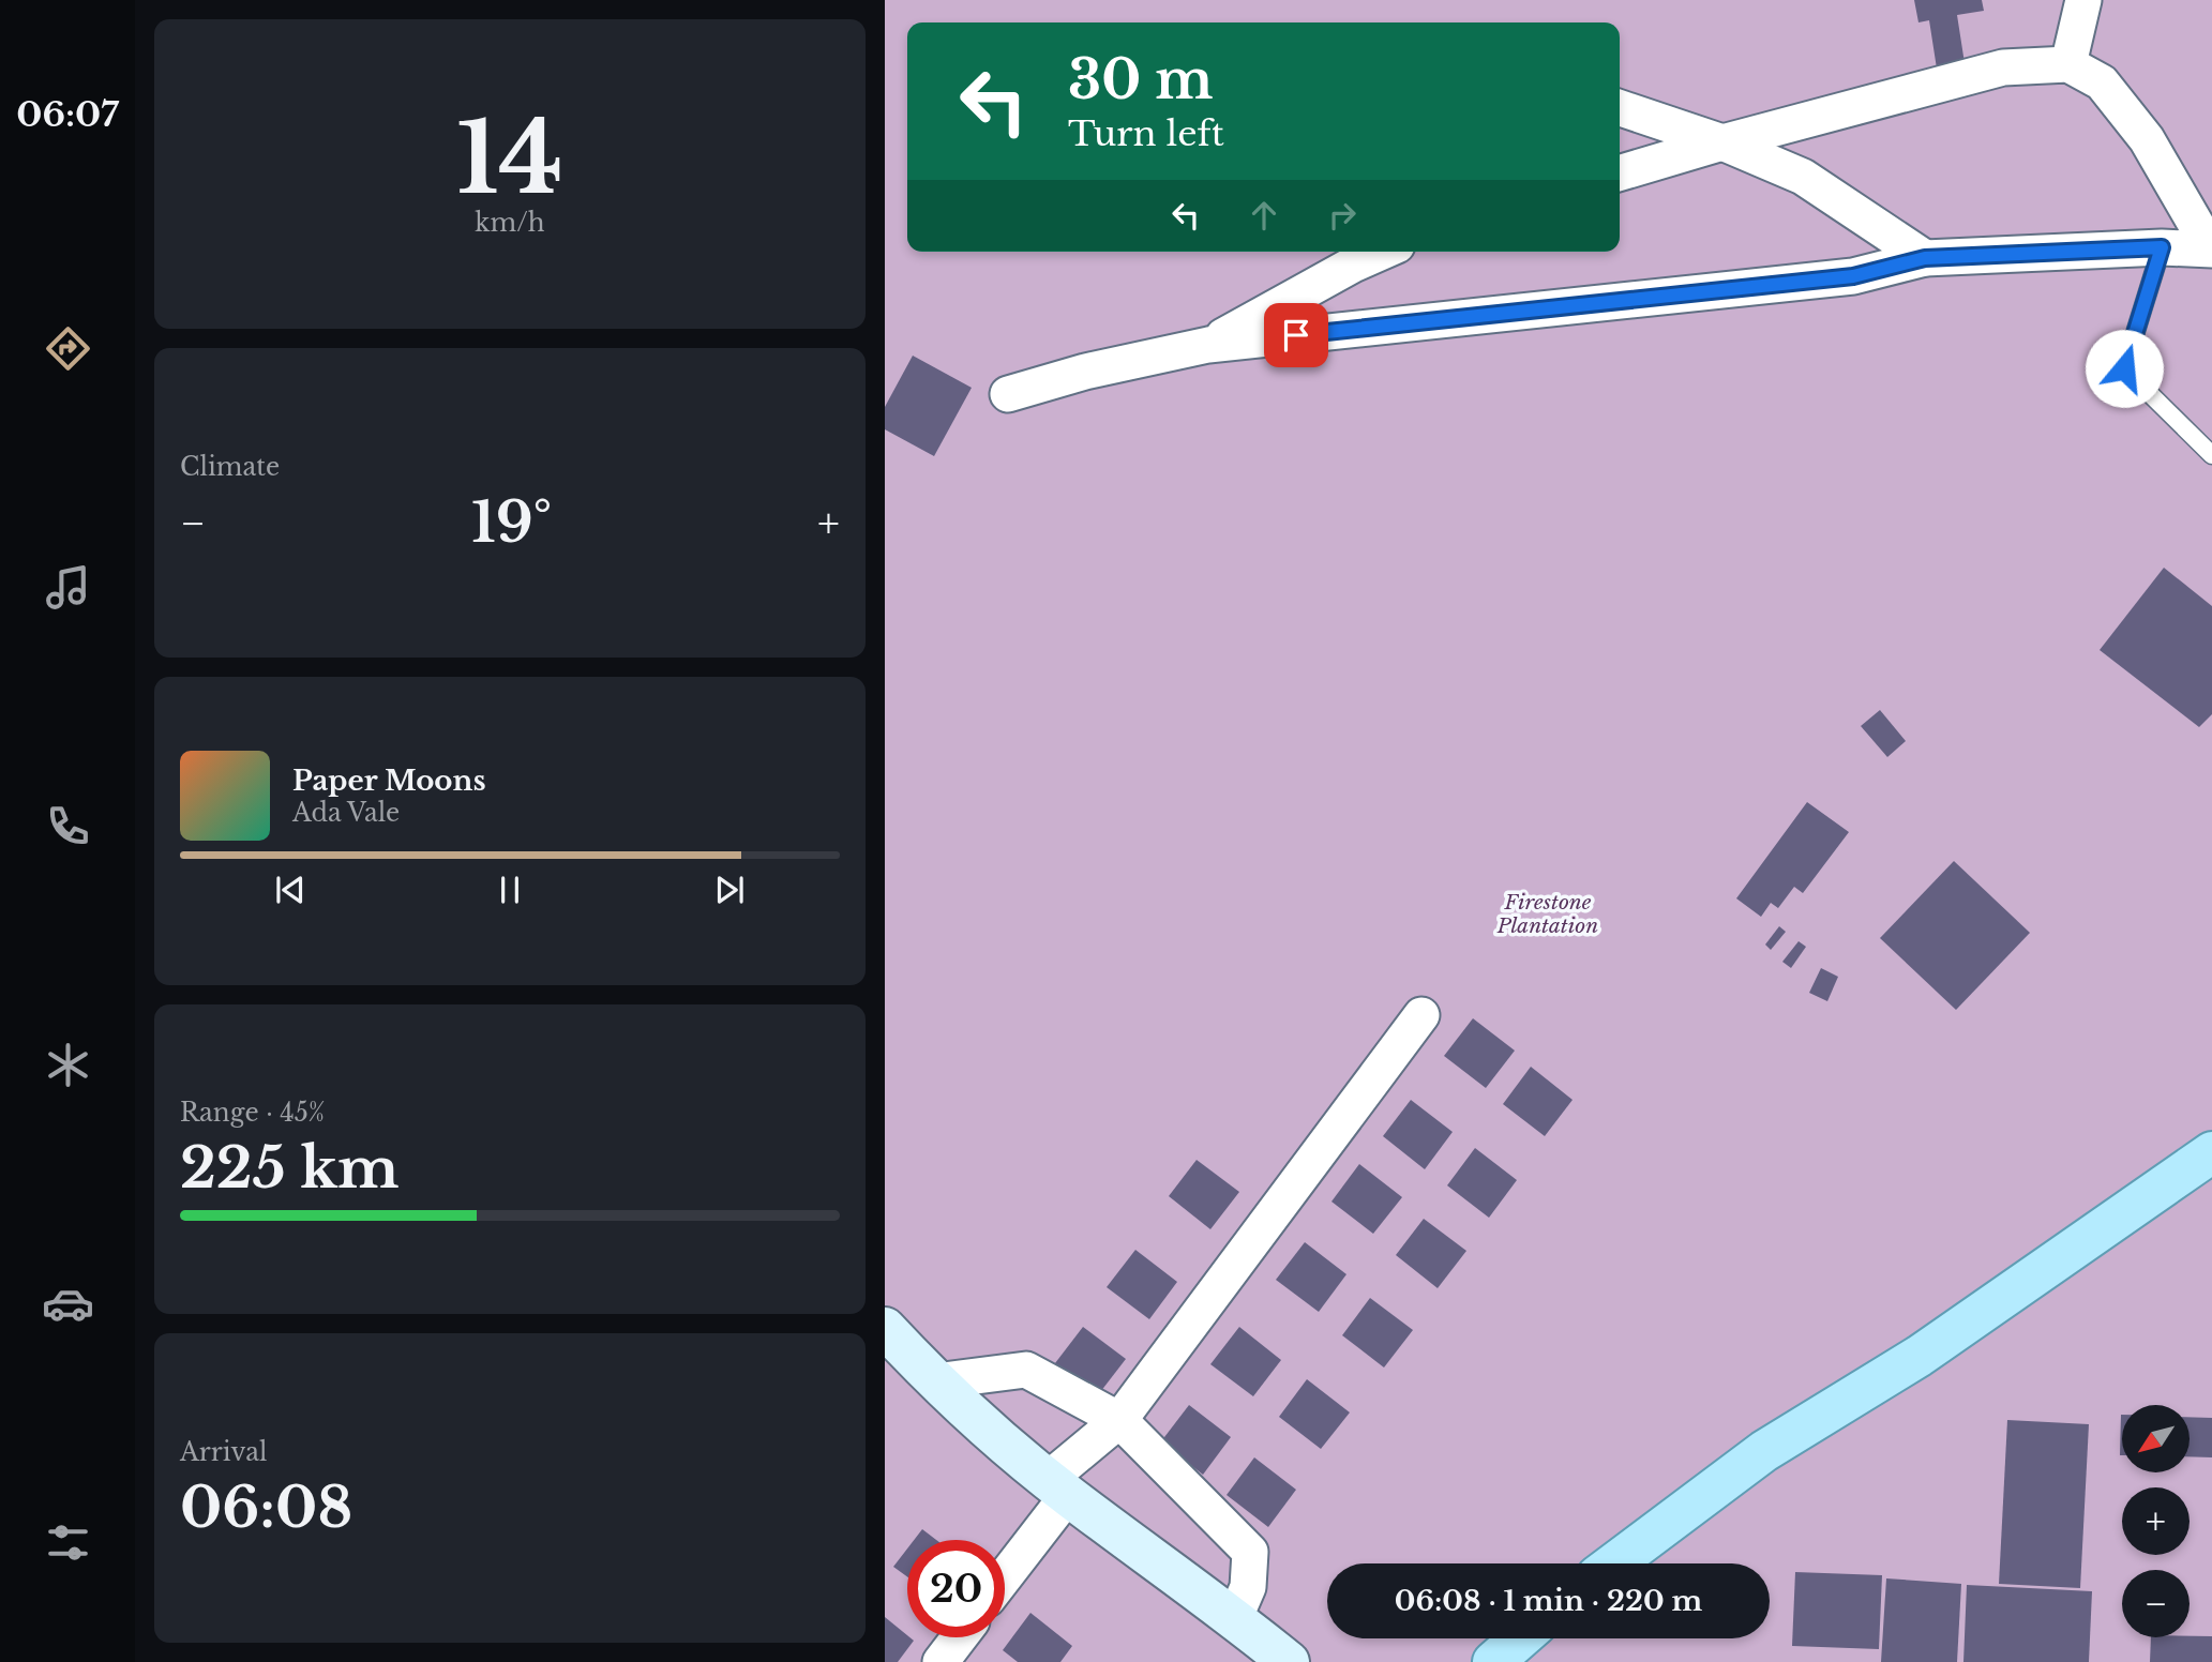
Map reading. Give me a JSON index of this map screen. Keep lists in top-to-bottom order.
{
  "parks": ["Firestone Plantation"],
  "north": "bottom left",
  "page": {
    "tabs": "06:07",
    "tile": [
      ["14", "km/h"],
      "Climate",
      ["Range · 45%", "225 km"],
      ["Arrival", "06:08"]
    ],
    "turn": ["30 m", "Turn left"],
    "heat": ["−", "19°", "+"],
    "song": ["Paper Moons", "Ada Vale"],
    "map_buttons": ["+", "−"],
    "limit": "20",
    "trip": "06:08 · 1 min · 220 m"
  }
}
